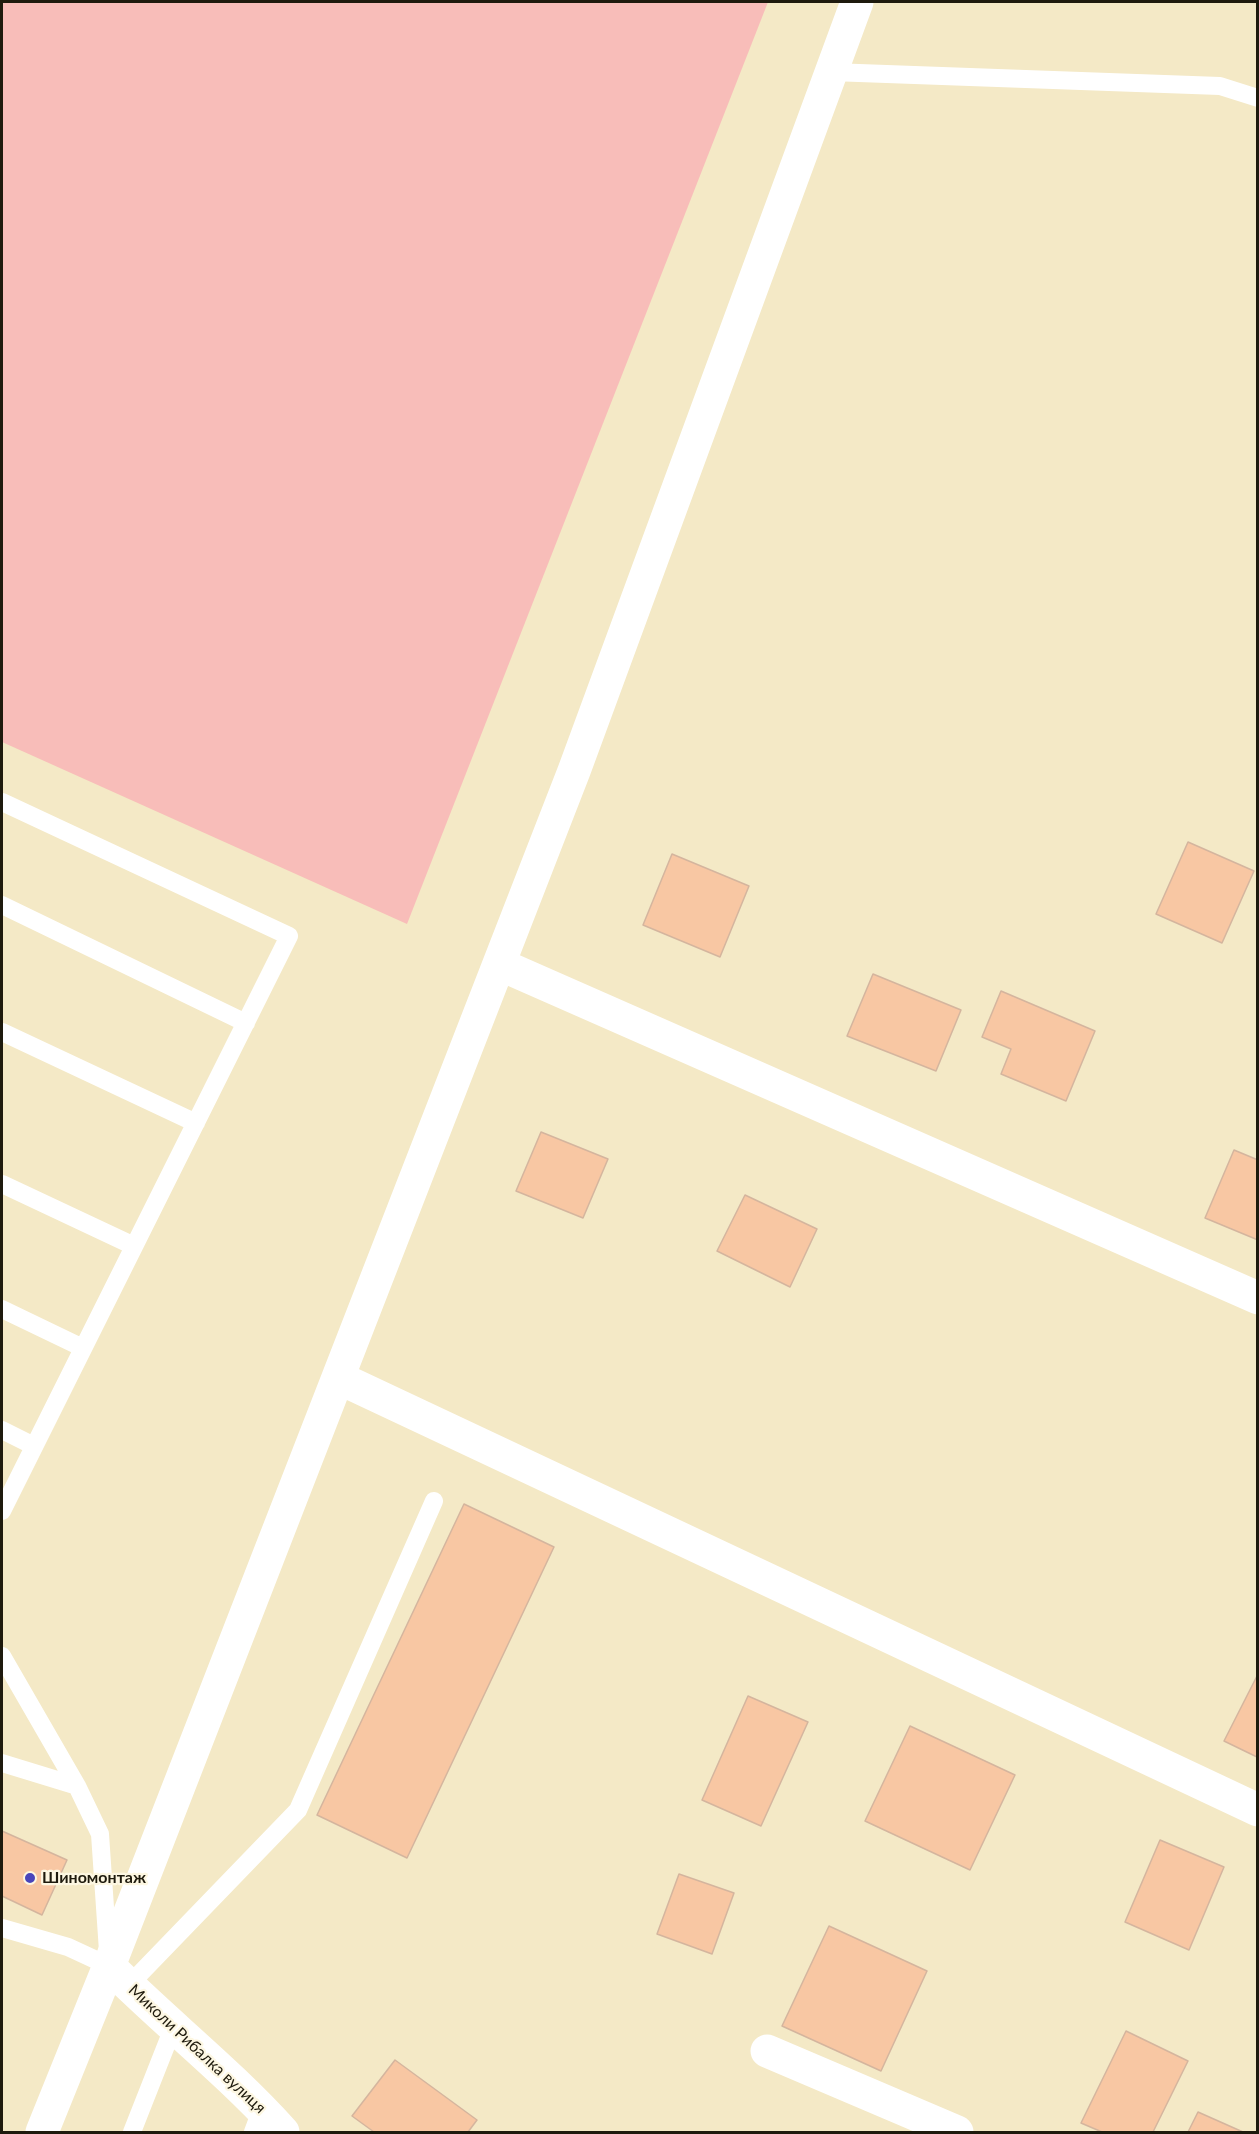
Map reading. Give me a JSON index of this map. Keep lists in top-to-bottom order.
{
  "streets": {
    "street": ["Миколи Рибалка вулиця"]
  },
  "places": ["Шиномонтаж"]
}
